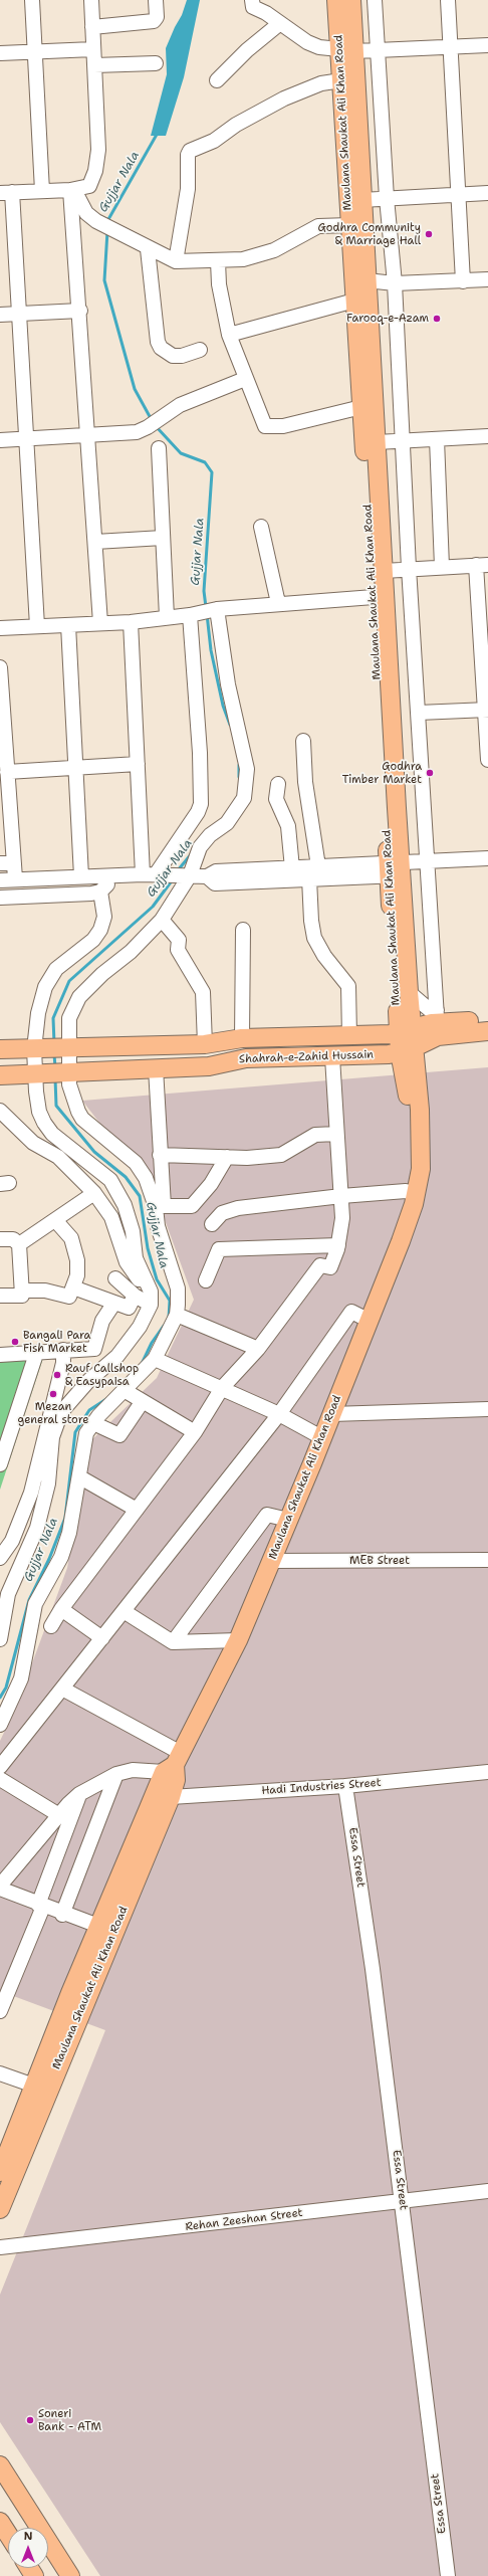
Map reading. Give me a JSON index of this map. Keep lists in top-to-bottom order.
{
  "streets": {
    "main road": ["Maulana Shaukat Ali Khan Road", "Shahrah-e-Zahid Hussain"],
    "street": [
      "MEB Street",
      "Hadi Industries Street",
      "Essa Street",
      "Rehan Zeeshan Street"
    ]
  },
  "crossings": [
    ["Maulana Shaukat Ali Khan Road", "Shahrah-e-Zahid Hussain"],
    ["Maulana Shaukat Ali Khan Road", "MEB Street"],
    ["Maulana Shaukat Ali Khan Road", "Hadi Industries Street"],
    ["Hadi Industries Street", "Essa Street"],
    ["Essa Street", "Rehan Zeeshan Street"]
  ],
  "water": ["Gujjar Nala"],
  "places": [
    "Godhra Community & Marriage Hall",
    "Farooq-e-Azam",
    "Godhra Timber Market",
    "Bangali Para Fish Market",
    "Rauf Callshop & Easypaisa",
    "Mezan general store",
    "Soneri Bank - ATM"
  ],
  "north": "top"
}
